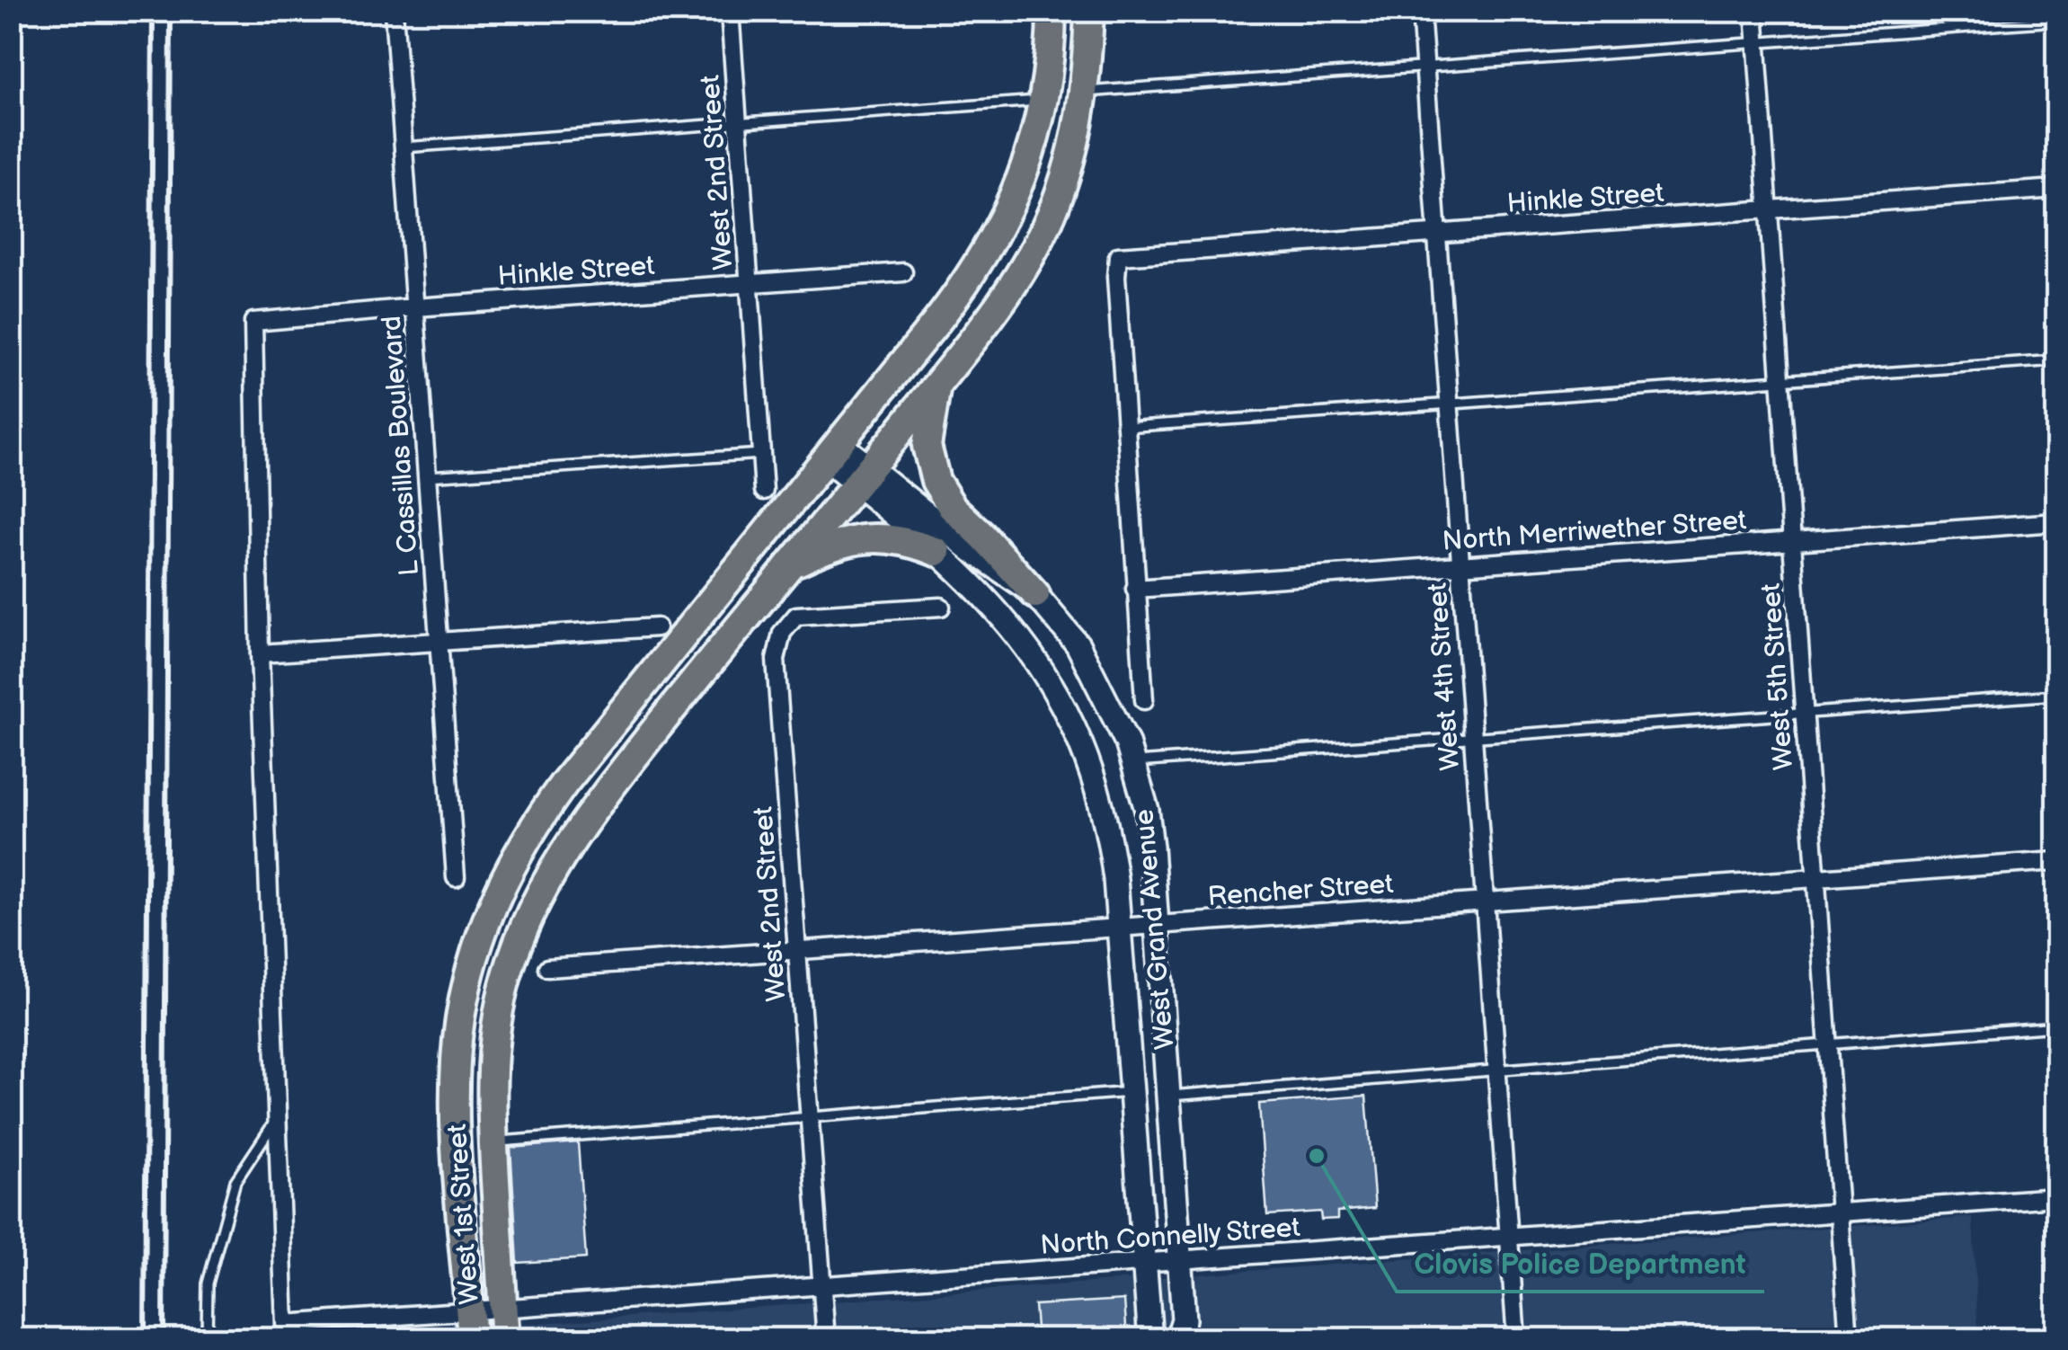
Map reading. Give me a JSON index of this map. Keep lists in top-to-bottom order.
{
  "streets": {
    "highway": ["West 1st Street"],
    "main road": ["West Grand Avenue"],
    "street": [
      "West 2nd Street",
      "Hinkle Street",
      "L Cassillas Boulevard",
      "North Merriwether Street",
      "West 4th Street",
      "West 5th Street",
      "Rencher Street",
      "North Connelly Street"
    ]
  },
  "crossings": [
    ["West 2nd Street", "Hinkle Street"],
    ["West 2nd Street", "Rencher Street"],
    ["West 2nd Street", "North Connelly Street"],
    ["Hinkle Street", "L Cassillas Boulevard"],
    ["Hinkle Street", "West 4th Street"],
    ["Hinkle Street", "West 5th Street"],
    ["North Merriwether Street", "West 4th Street"],
    ["North Merriwether Street", "West 5th Street"],
    ["West 4th Street", "Rencher Street"],
    ["West 4th Street", "North Connelly Street"],
    ["West 5th Street", "Rencher Street"],
    ["West 5th Street", "North Connelly Street"],
    ["Rencher Street", "West Grand Avenue"],
    ["West Grand Avenue", "West 1st Street"],
    ["West Grand Avenue", "North Connelly Street"],
    ["West 1st Street", "North Connelly Street"]
  ],
  "places": ["Clovis Police Department"]
}
